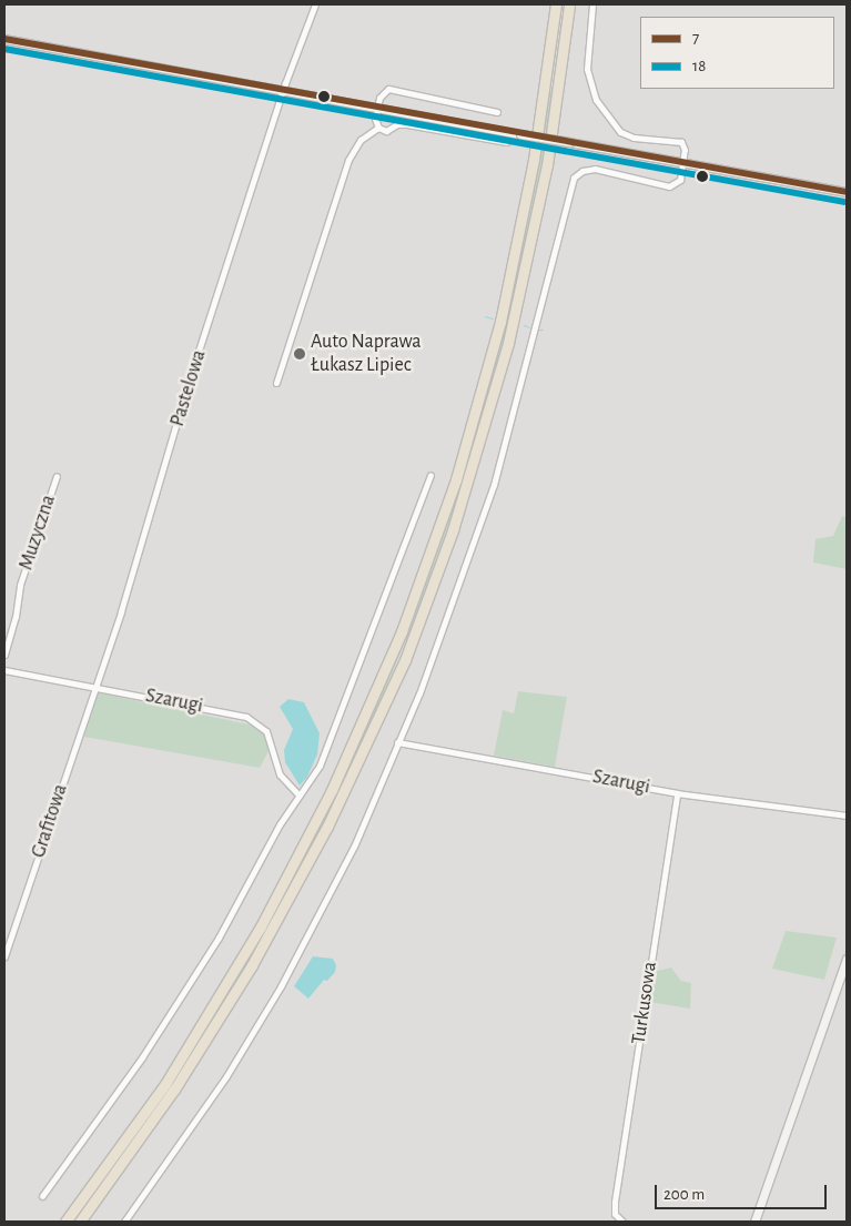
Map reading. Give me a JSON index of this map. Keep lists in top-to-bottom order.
{
  "streets": {
    "street": [
      "Pastelowa",
      "Muzyczna",
      "Szarugi",
      "Grafitowa",
      "Turkusowa"
    ]
  },
  "crossings": [
    ["Pastelowa", "Szarugi"],
    ["Pastelowa", "Grafitowa"],
    ["Szarugi", "Grafitowa"],
    ["Szarugi", "Turkusowa"]
  ],
  "places": ["Auto Naprawa Łukasz Lipiec"],
  "lines": ["transit line 7", "transit line 18"],
  "legend": ["7", "18"],
  "scale_bar": "200 m"
}
